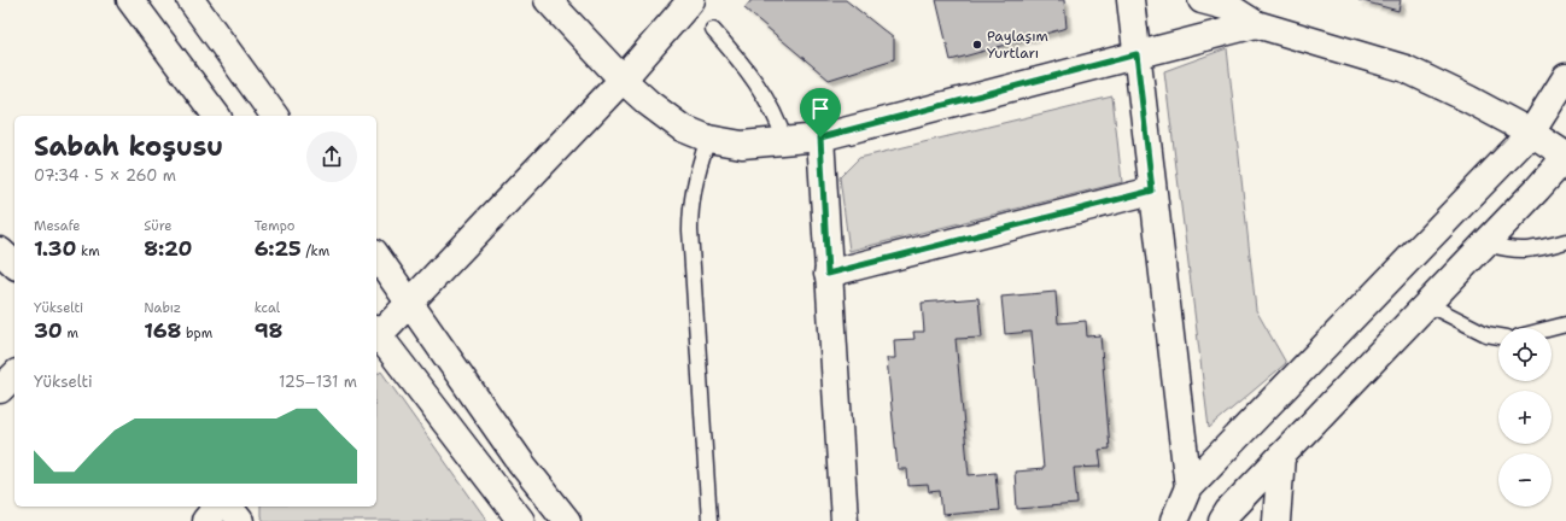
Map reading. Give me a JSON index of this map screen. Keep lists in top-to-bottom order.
{
  "places": ["Paylaşım Yurtları"],
  "page": {
    "heading": ["Sabah koşusu", "07:34 · 5 × 260 m"],
    "stats": [
      ["Mesafe", "1.30 km"],
      ["Süre", "8:20"],
      ["Tempo", "6:25 /km"],
      ["Yükselti", "30 m"],
      ["Nabız", "168 bpm"],
      ["kcal", "98"]
    ],
    "map_buttons": ["+", "−"],
    "chart": ["Yükselti", "125–131 m"]
  }
}
